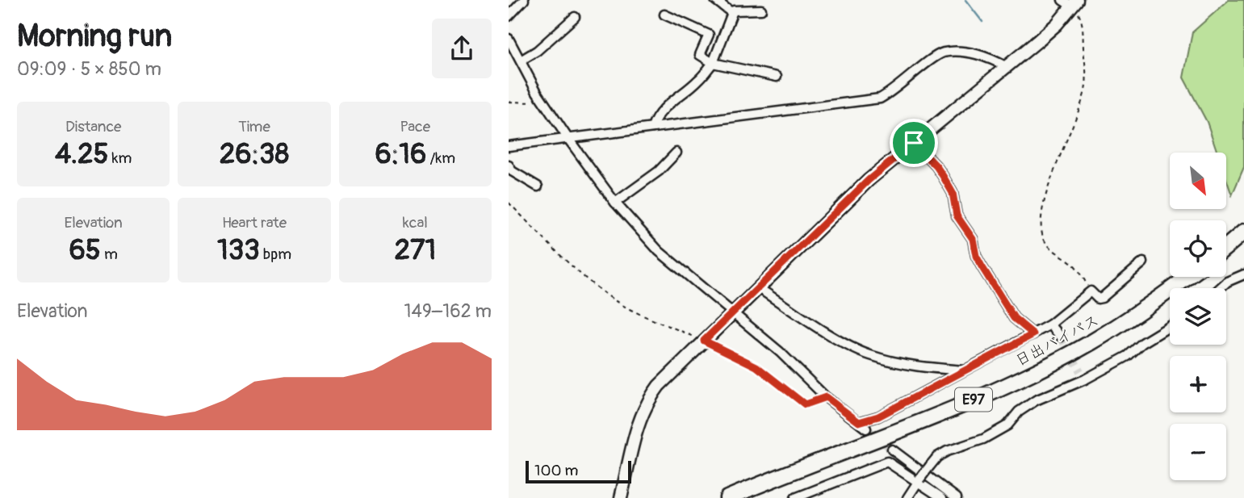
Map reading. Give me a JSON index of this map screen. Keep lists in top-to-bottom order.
{
  "streets": {
    "highway": ["日出バイパス", "E97"]
  },
  "scale_bar": "100 m",
  "north": "bottom right",
  "page": {
    "heading": ["Morning run", "09:09 · 5 × 850 m"],
    "stats": [
      ["Distance", "4.25 km"],
      ["Time", "26:38"],
      ["Pace", "6:16 /km"],
      ["Elevation", "65 m"],
      ["Heart rate", "133 bpm"],
      ["kcal", "271"]
    ],
    "map_buttons": ["+", "−"],
    "chart": ["Elevation", "149–162 m"],
    "scale": "100 m"
  }
}
